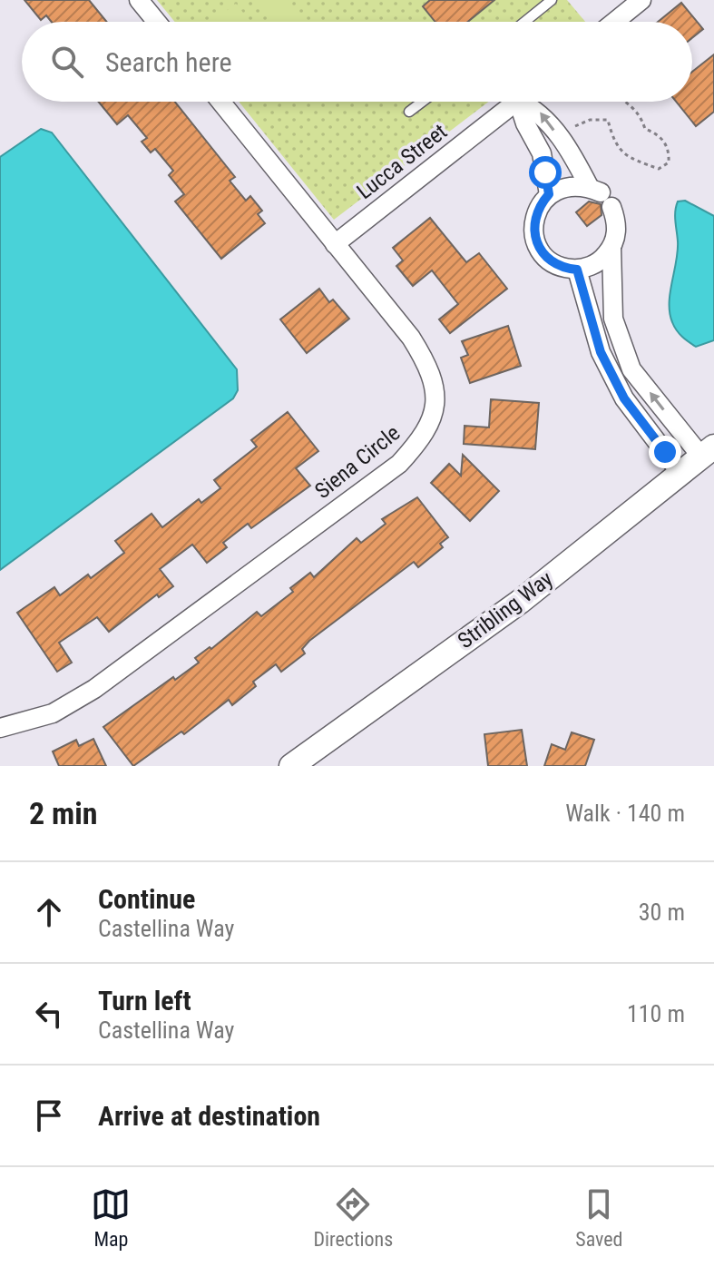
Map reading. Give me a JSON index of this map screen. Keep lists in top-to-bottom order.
{
  "streets": {
    "street": ["Lucca Street", "Siena Circle", "Stribling Way"]
  },
  "crossings": [
    ["Lucca Street", "Siena Circle"]
  ],
  "page": {
    "search": "Search here",
    "heading": ["2 min", "Walk · 140 m"],
    "list": [
      ["Continue", "Castellina Way", "30 m"],
      ["Turn left", "Castellina Way", "110 m"],
      "Arrive at destination"
    ],
    "nav": ["Map", "Directions", "Saved"]
  }
}
